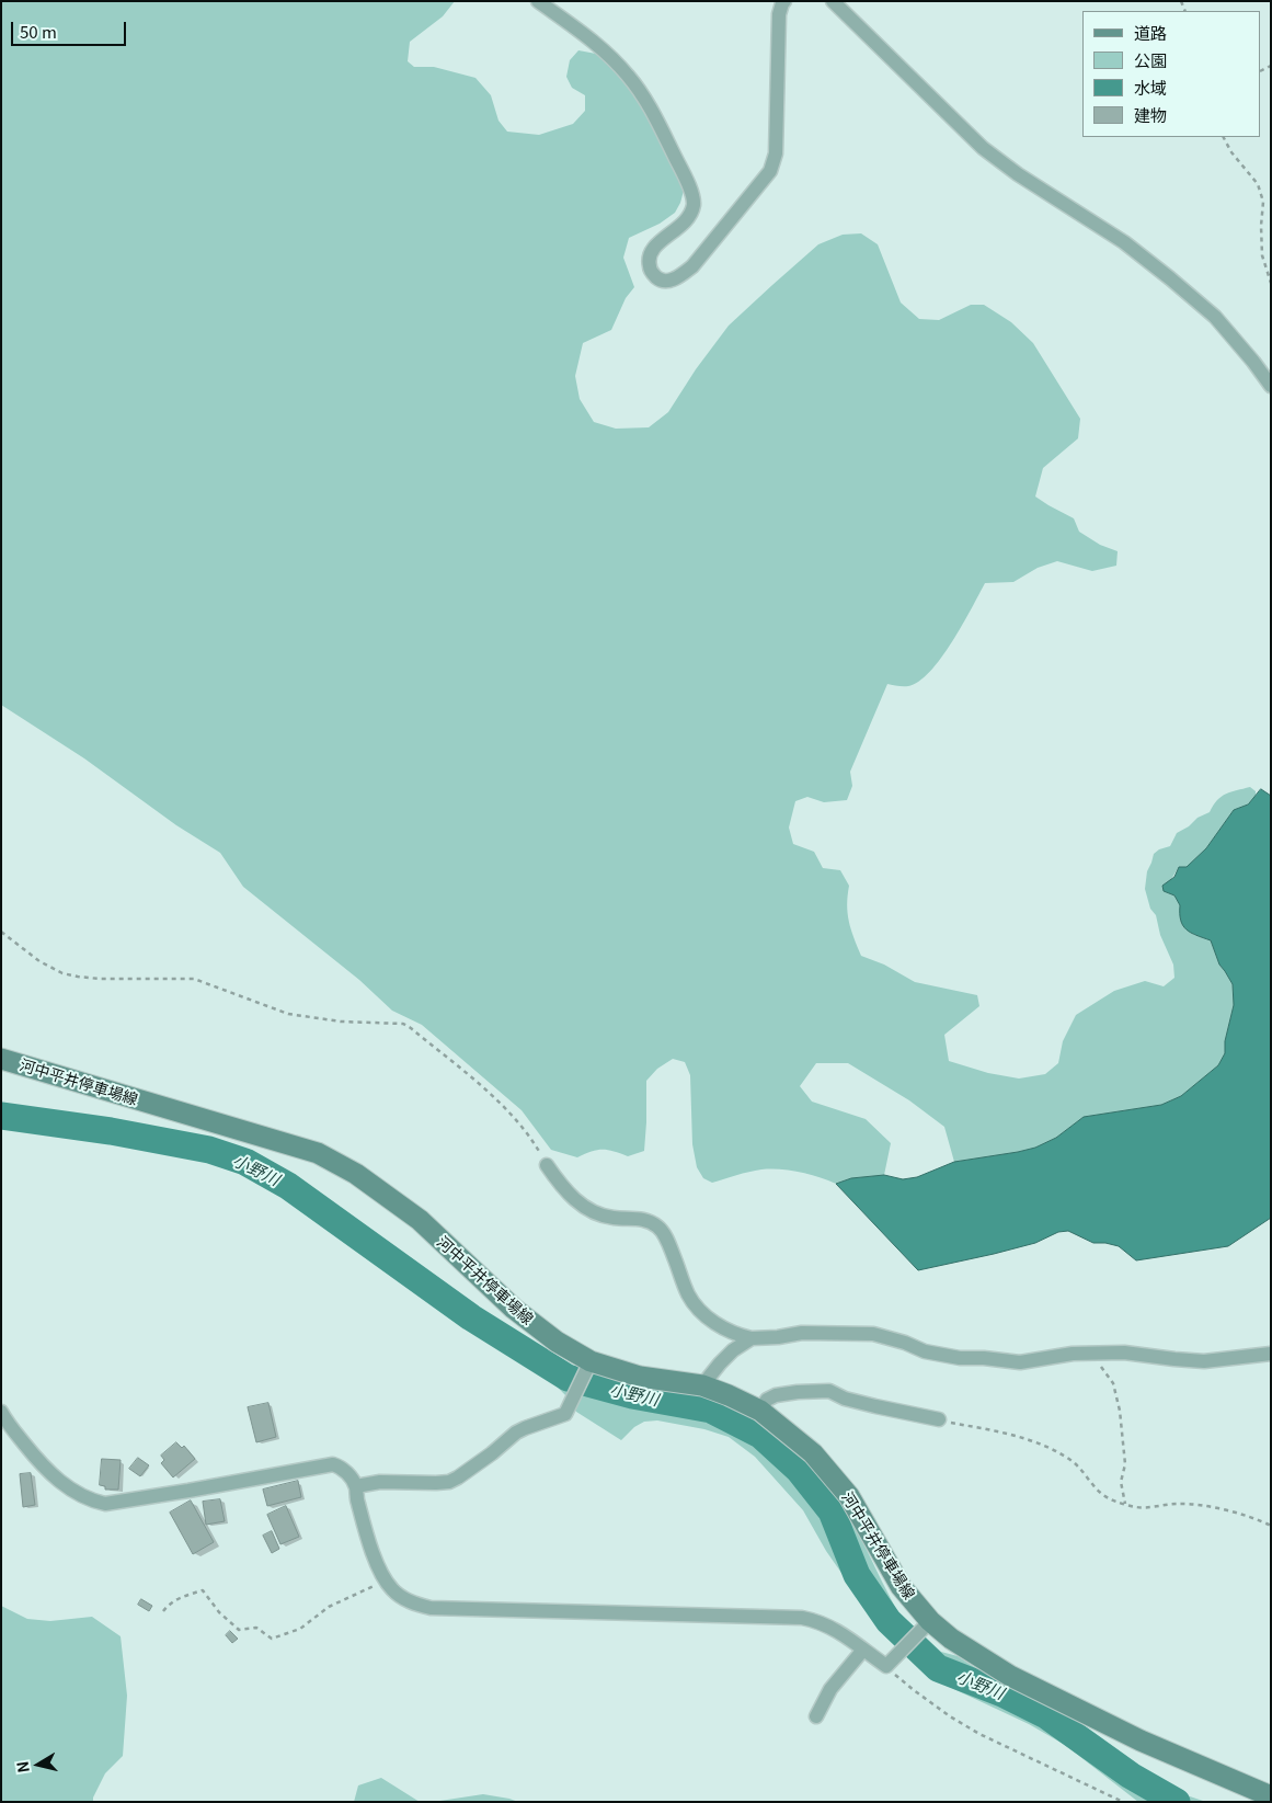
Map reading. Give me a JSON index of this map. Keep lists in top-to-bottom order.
{
  "streets": {
    "main road": ["河中平井停車場線"]
  },
  "water": ["小野川"],
  "legend": [
    "道路",
    "公園",
    "水域",
    "建物"
  ],
  "scale_bar": "50 m",
  "north": "left"
}
